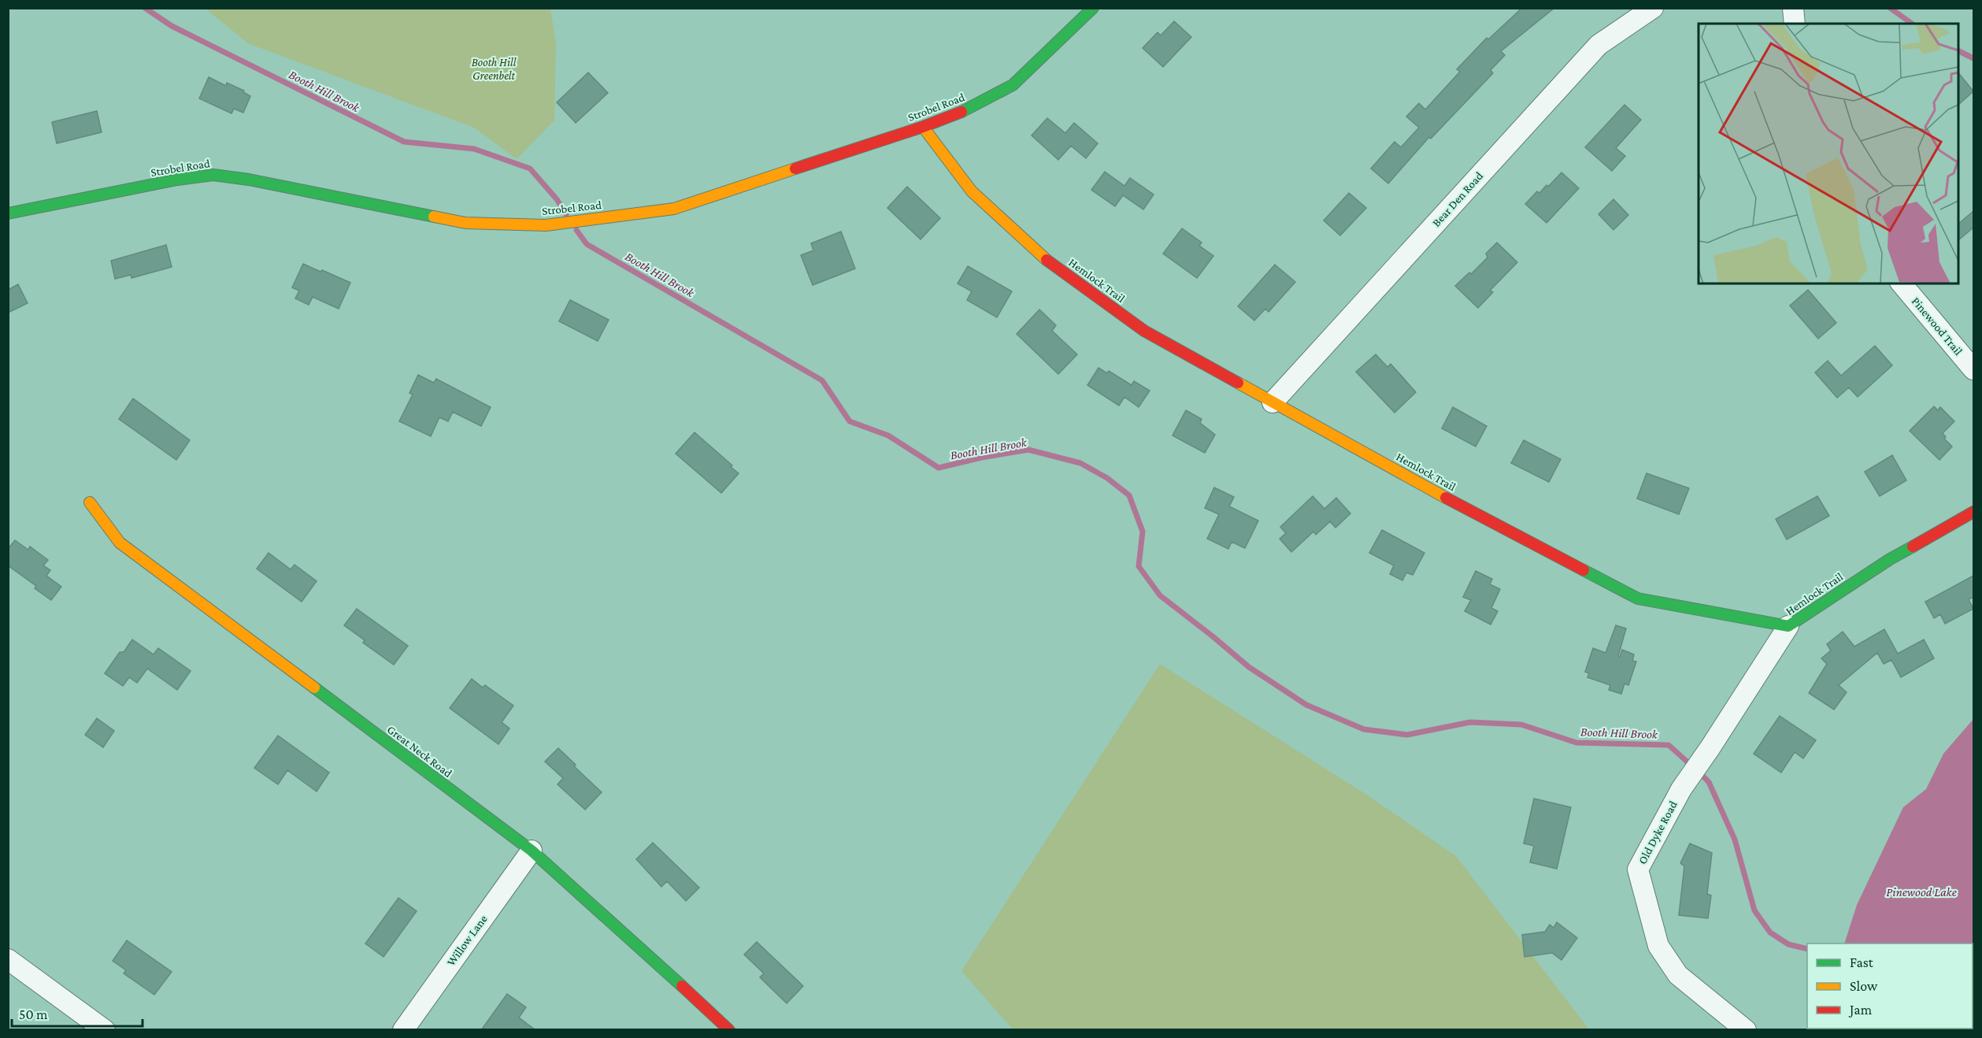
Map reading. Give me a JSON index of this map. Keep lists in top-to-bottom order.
{
  "streets": {
    "street": [
      "Strobel Road",
      "Bear Den Road",
      "Hemlock Trail",
      "Pinewood Trail",
      "Great Neck Road",
      "Old Dyke Road",
      "Willow Lane"
    ]
  },
  "crossings": [
    ["Strobel Road", "Hemlock Trail"],
    ["Bear Den Road", "Hemlock Trail"],
    ["Hemlock Trail", "Old Dyke Road"],
    ["Great Neck Road", "Willow Lane"]
  ],
  "water": ["Booth Hill Brook", "Pinewood Lake"],
  "parks": ["Booth Hill Greenbelt"],
  "legend": ["Fast", "Slow", "Jam"],
  "scale_bar": "50 m"
}
